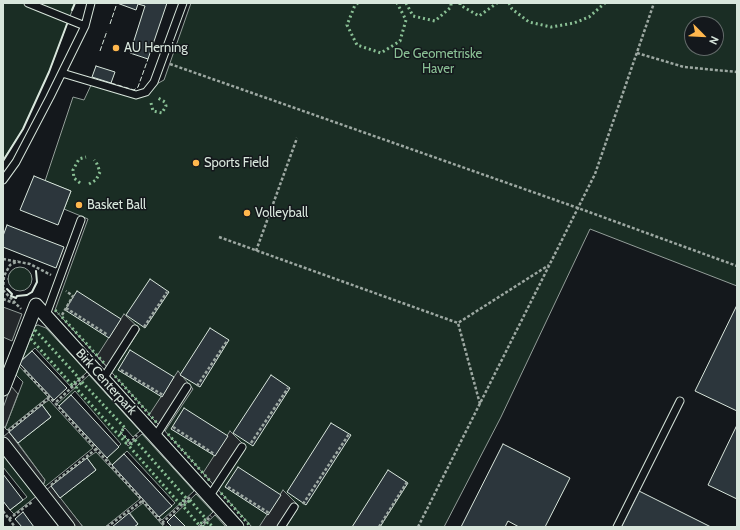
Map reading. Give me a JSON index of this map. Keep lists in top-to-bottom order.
{
  "streets": {
    "street": ["Birk Centerpark"]
  },
  "parks": ["De Geometriske Haver"],
  "places": [
    "AU Herning",
    "Sports Field",
    "Basket Ball",
    "Volleyball"
  ],
  "north": "bottom right"
}
